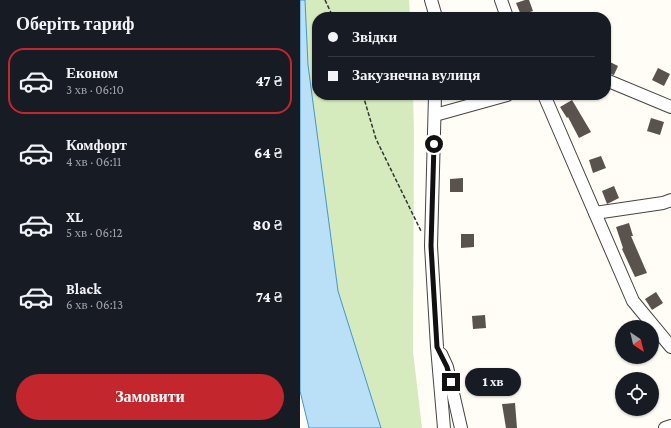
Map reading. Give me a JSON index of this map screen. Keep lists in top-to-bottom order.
{
  "north": "bottom right",
  "page": {
    "heading": "Оберіть тариф",
    "banner": ["Звідки", "Закузнечна вулиця"],
    "list": [
      {
        "name": "Економ",
        "note": "3 хв · 06:10",
        "value": "47 ₴"
      },
      {
        "name": "Комфорт",
        "note": "4 хв · 06:11",
        "value": "64 ₴"
      },
      {
        "name": "XL",
        "note": "5 хв · 06:12",
        "value": "80 ₴"
      },
      {
        "name": "Black",
        "note": "6 хв · 06:13",
        "value": "74 ₴"
      }
    ],
    "buttons": "Замовити",
    "bubble": "1 хв"
  }
}
